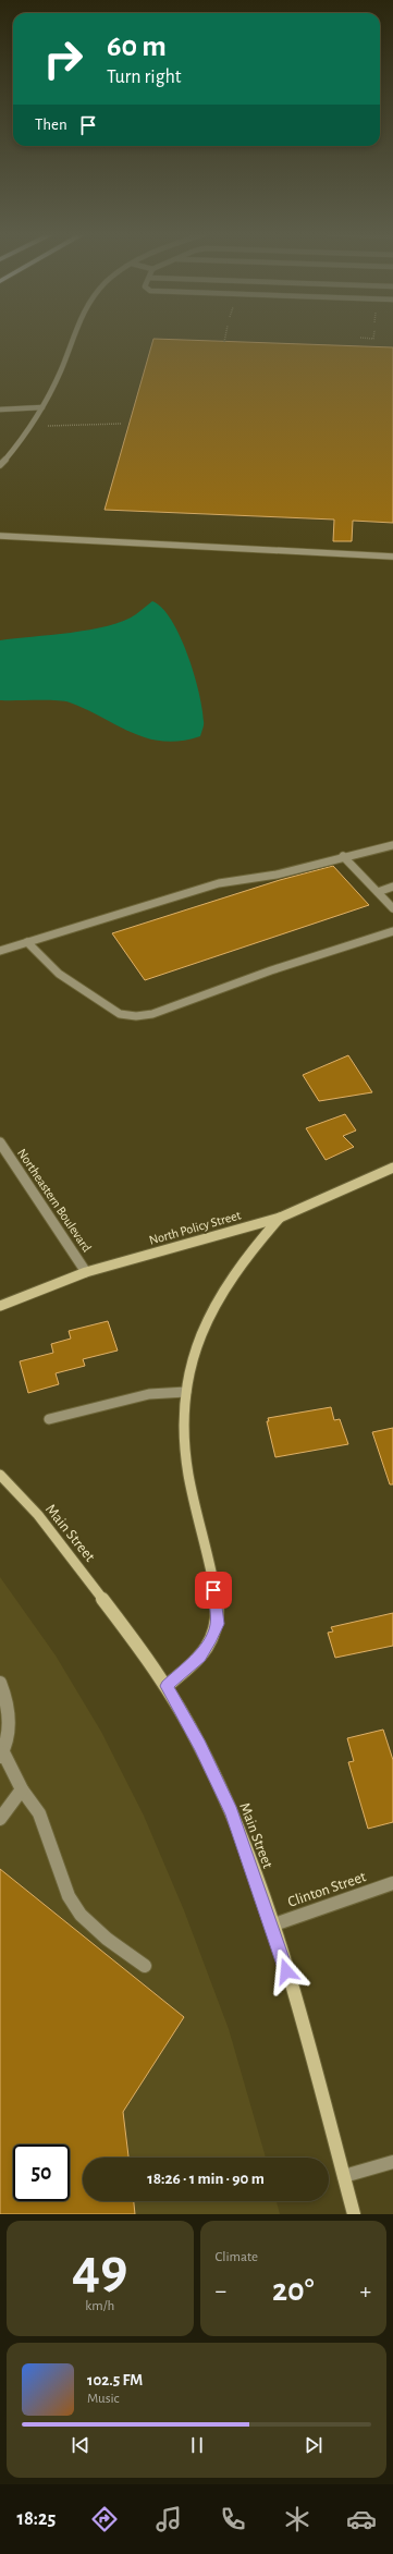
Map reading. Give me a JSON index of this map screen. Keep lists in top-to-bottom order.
{
  "streets": {
    "street": [
      "Northeastern Boulevard",
      "North Policy Street",
      "Main Street",
      "Clinton Street"
    ]
  },
  "crossings": [
    ["Northeastern Boulevard", "North Policy Street"],
    ["Main Street", "Clinton Street"]
  ],
  "page": {
    "turn": ["60 m", "Turn right"],
    "then": "Then",
    "limit": "50",
    "trip": "18:26 · 1 min · 90 m",
    "tile": [
      ["49", "km/h"],
      "Climate"
    ],
    "heat": ["−", "20°", "+"],
    "song": ["102.5 FM", "Music"],
    "tabs": "18:25"
  }
}
